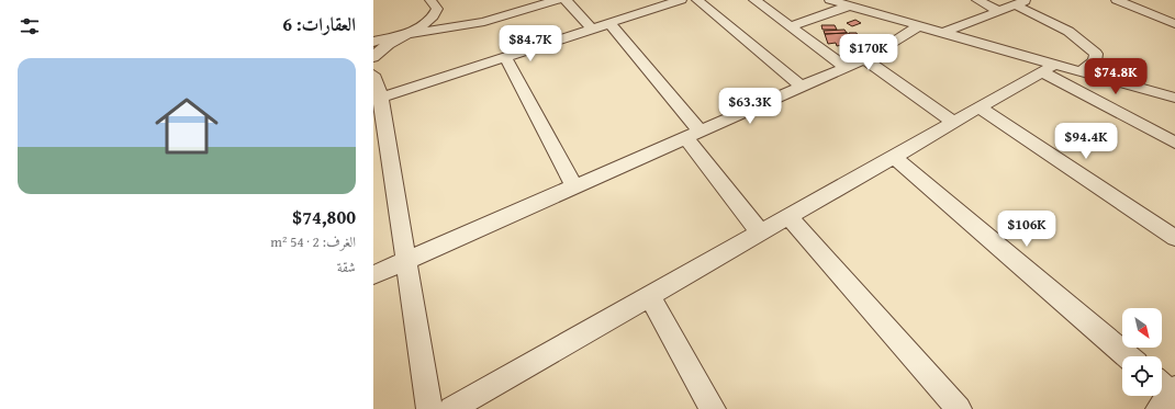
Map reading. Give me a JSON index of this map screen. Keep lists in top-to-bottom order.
{
  "north": "bottom right",
  "page": {
    "heading": "العقارات: 6",
    "price": [
      "$84.7K",
      "$170K",
      "$74.8K",
      "$63.3K",
      "$94.4K",
      "$106K"
    ],
    "list": [
      {
        "name": "$74,800",
        "note": "الغرف: 2 · 54 m² · شقة"
      }
    ]
  }
}
